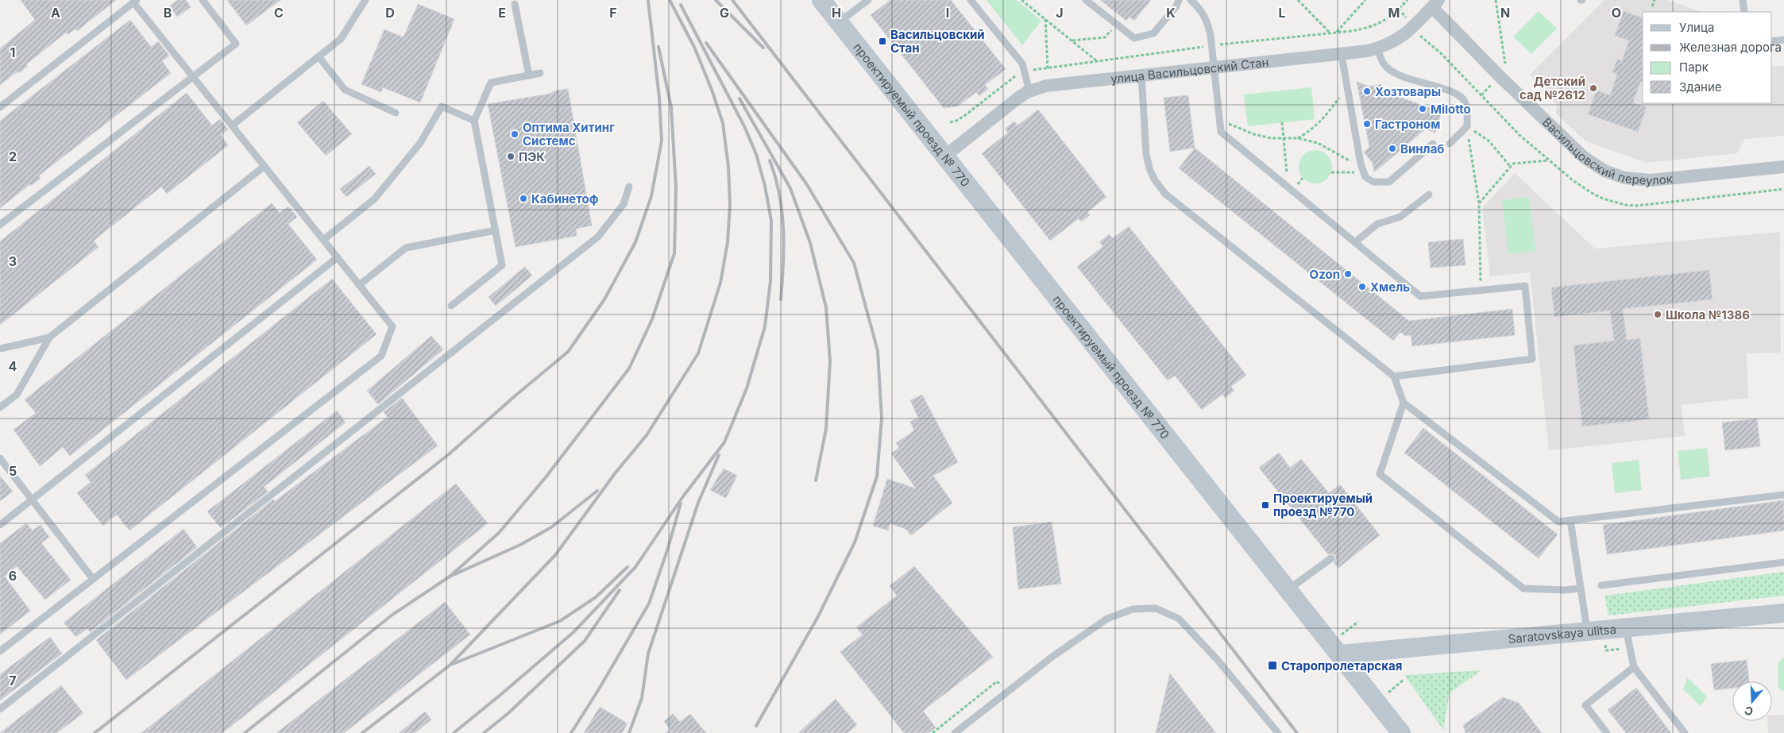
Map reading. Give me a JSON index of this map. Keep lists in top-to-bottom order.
{
  "streets": {
    "street": [
      "улица Васильцовский Стан",
      "проектируемый проезд № 770",
      "Васильцовский переулок",
      "Saratovskaya ulitsa"
    ]
  },
  "crossings": [
    ["улица Васильцовский Стан", "проектируемый проезд № 770"],
    ["улица Васильцовский Стан", "Васильцовский переулок"],
    ["проектируемый проезд № 770", "Saratovskaya ulitsa"]
  ],
  "places": {
    "transit": ["Васильцовский Стан", "Проектируемый проезд №770", "Старопролетарская"],
    "other": [
      "Детский сад №2612",
      "Хозтовары",
      "Milotto",
      "Гастроном",
      "Оптима Хитинг Системс",
      "Винлаб",
      "ПЭК",
      "Кабинетоф",
      "Ozon",
      "Хмель",
      "Школа №1386"
    ]
  },
  "legend": [
    "Улица",
    "Железная дорога",
    "Парк",
    "Здание"
  ],
  "north": "bottom",
  "grid": {
    "columns": [
      "A",
      "B",
      "C",
      "D",
      "E",
      "F",
      "G",
      "H",
      "I",
      "J",
      "K",
      "L",
      "M",
      "N",
      "O"
    ],
    "rows": [
      "1",
      "2",
      "3",
      "4",
      "5",
      "6",
      "7"
    ]
  }
}
